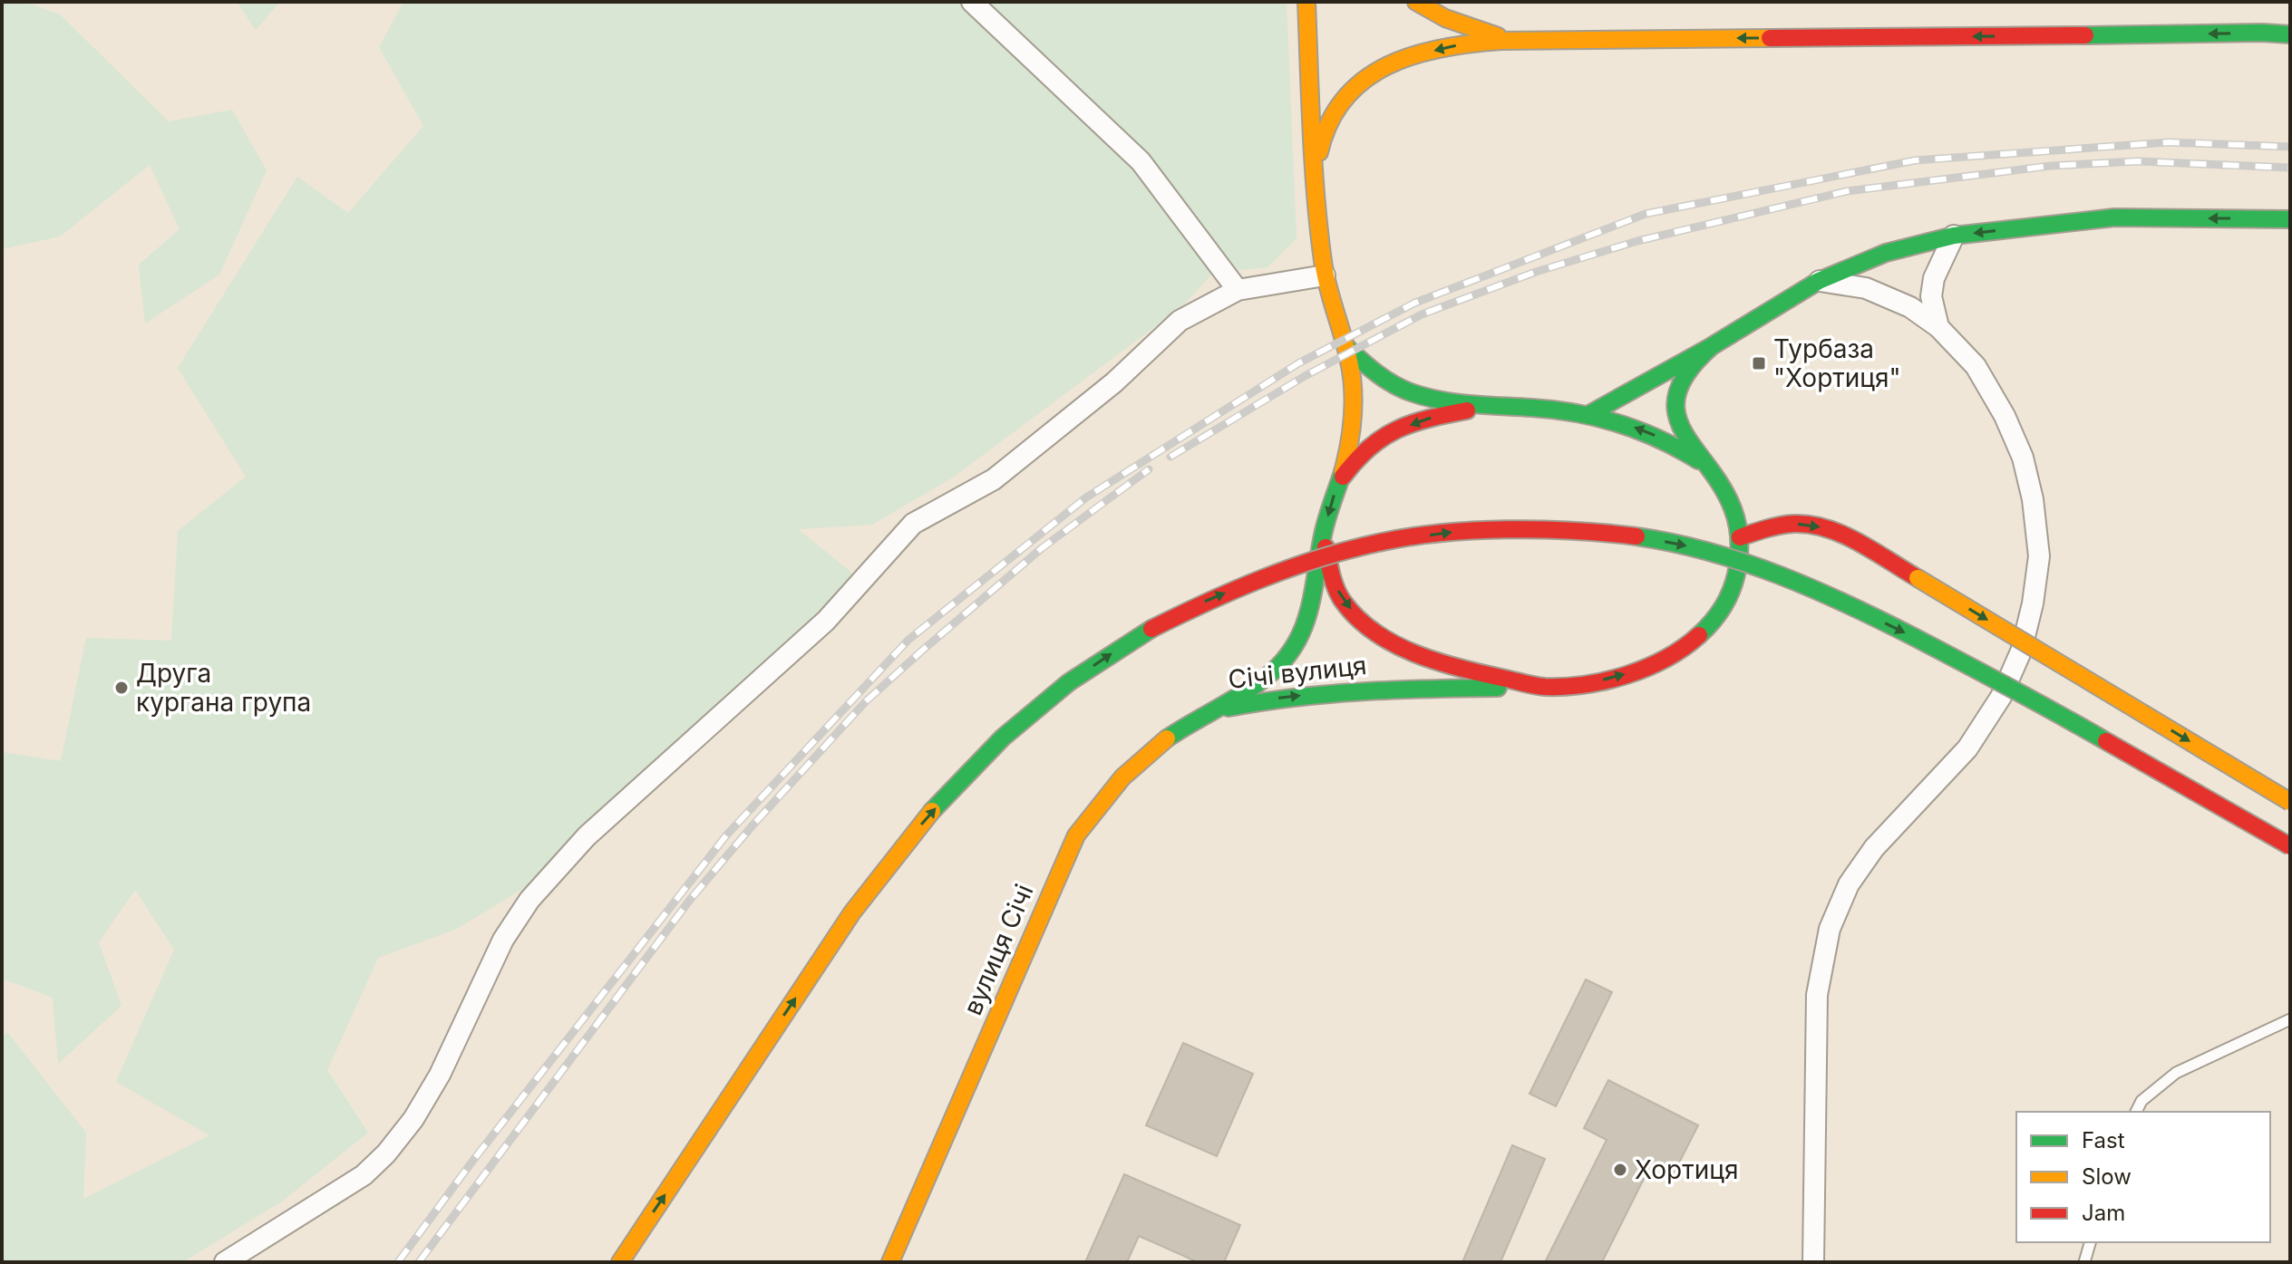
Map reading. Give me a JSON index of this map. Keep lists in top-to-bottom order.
{
  "streets": {
    "main road": ["Січі вулиця", "вулиця Січі"]
  },
  "crossings": [
    ["Січі вулиця", "вулиця Січі"]
  ],
  "one_way": ["Січі вулиця"],
  "places": {
    "transit": ["Турбаза \"Хортиця\""],
    "other": ["Друга кургана група", "Хортиця"]
  },
  "legend": ["Fast", "Slow", "Jam"]
}
